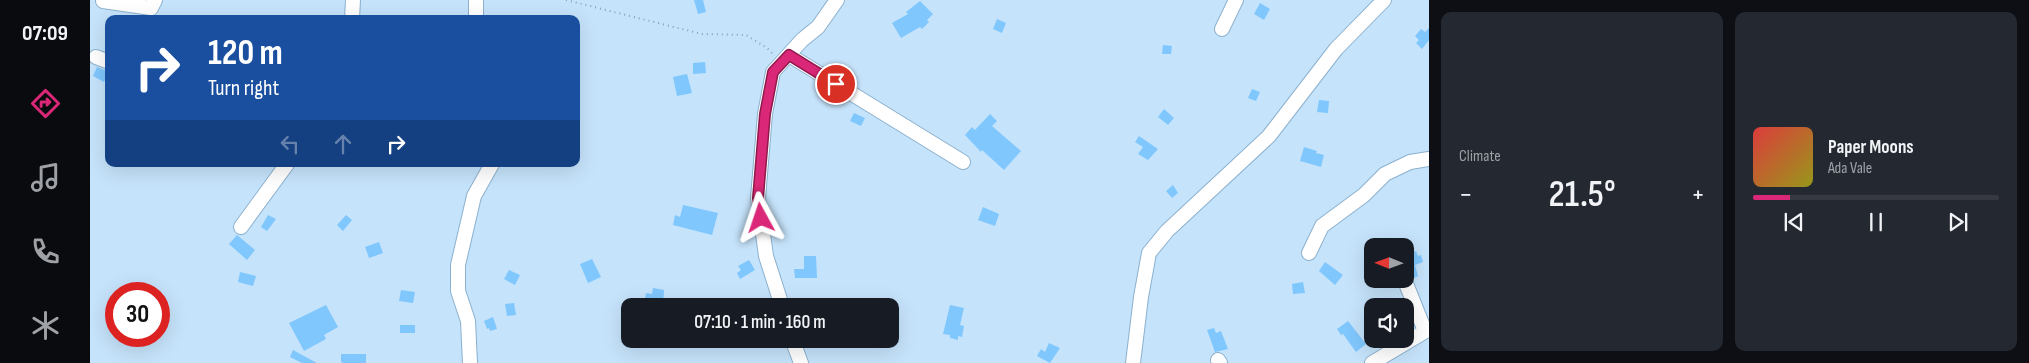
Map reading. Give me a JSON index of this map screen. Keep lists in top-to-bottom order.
{
  "north": "left",
  "page": {
    "tabs": "07:09",
    "tile": "Climate",
    "turn": ["120 m", "Turn right"],
    "song": ["Paper Moons", "Ada Vale"],
    "heat": ["−", "21.5°", "+"],
    "limit": "30",
    "trip": "07:10 · 1 min · 160 m"
  }
}
